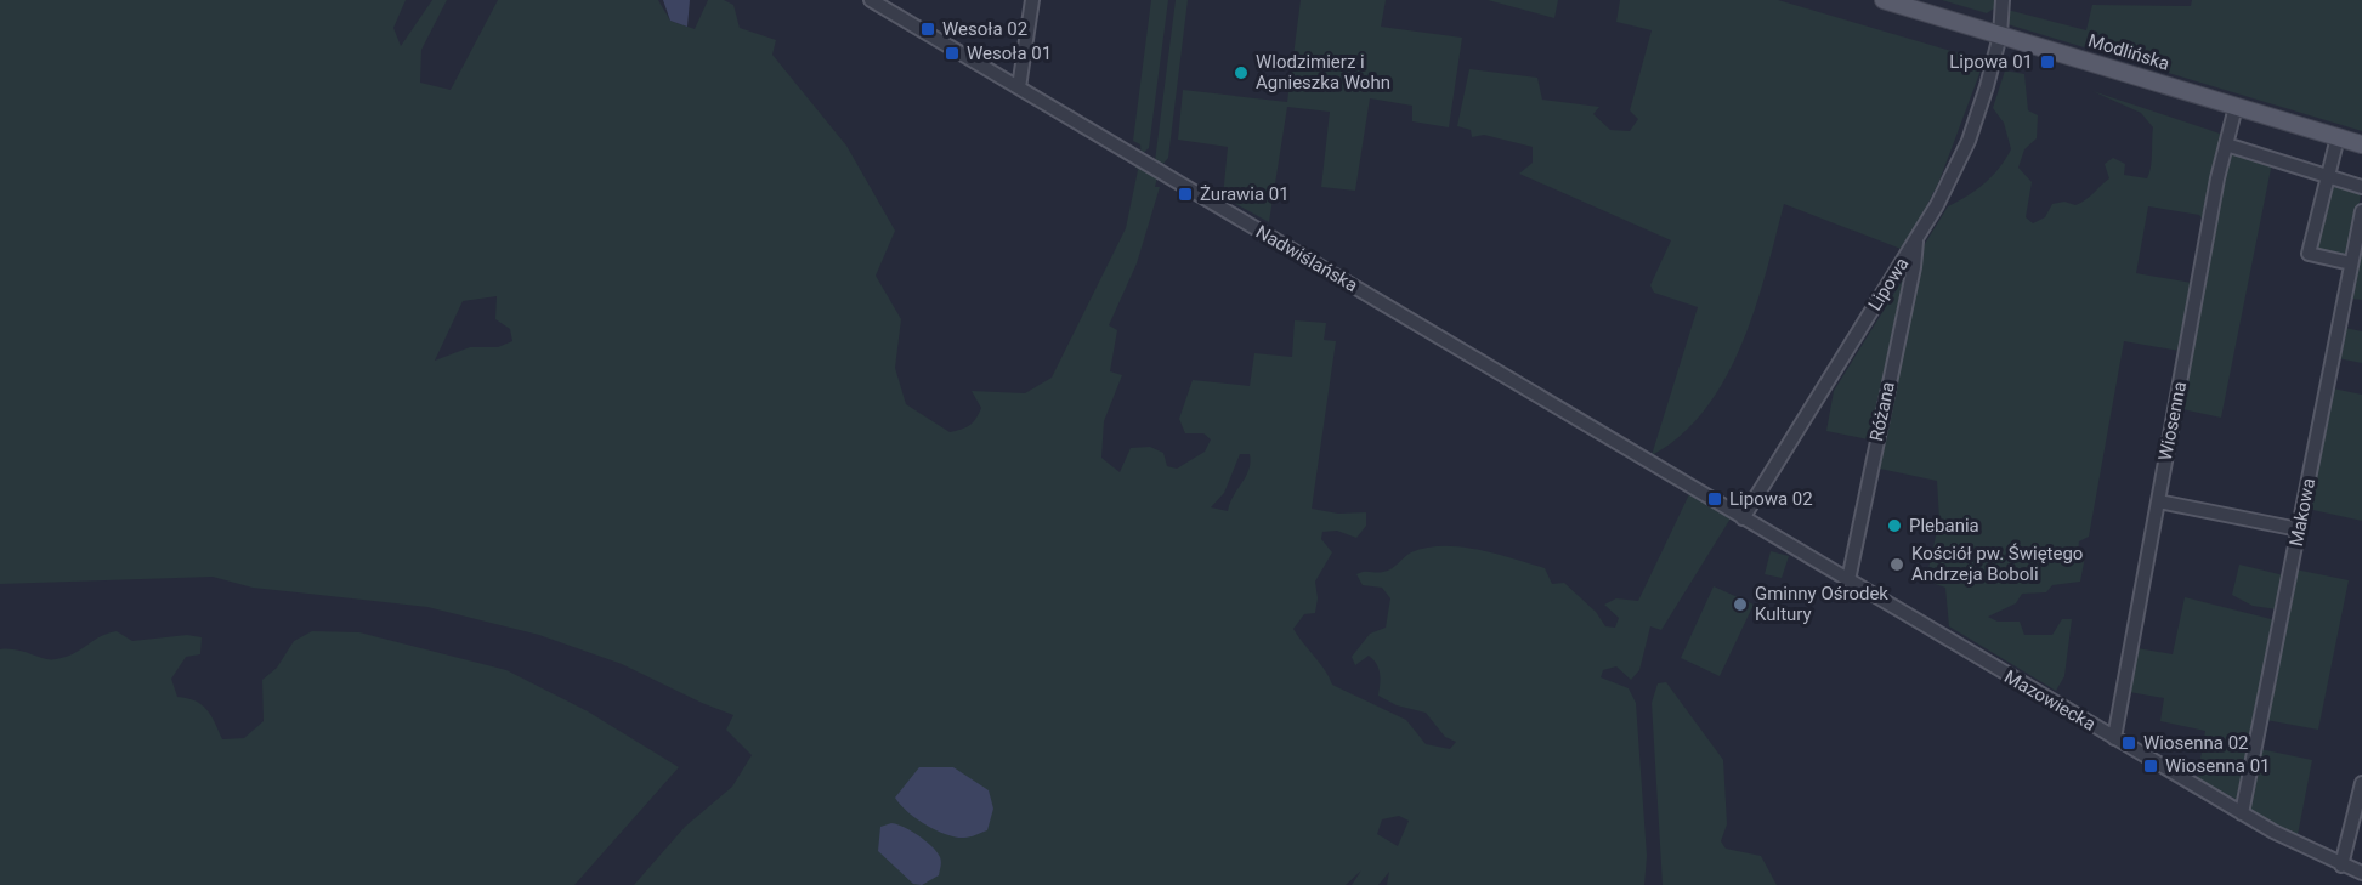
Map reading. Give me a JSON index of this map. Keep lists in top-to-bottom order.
{
  "streets": {
    "main road": ["Modlińska"],
    "street": [
      "Nadwiślańska",
      "Lipowa",
      "Różana",
      "Wiosenna",
      "Makowa",
      "Mazowiecka"
    ]
  },
  "crossings": [
    ["Modlińska", "Lipowa"],
    ["Modlińska", "Wiosenna"],
    ["Nadwiślańska", "Lipowa"],
    ["Nadwiślańska", "Mazowiecka"],
    ["Lipowa", "Różana"],
    ["Lipowa", "Mazowiecka"],
    ["Różana", "Mazowiecka"],
    ["Wiosenna", "Mazowiecka"],
    ["Makowa", "Mazowiecka"]
  ],
  "places": {
    "transit": [
      "Wesoła 02",
      "Wesoła 01",
      "Lipowa 01",
      "Żurawia 01",
      "Lipowa 02",
      "Wiosenna 02",
      "Wiosenna 01"
    ],
    "other": [
      "Wlodzimierz i Agnieszka Wohn",
      "Plebania",
      "Kościół pw. Świętego Andrzeja Boboli",
      "Gminny Ośrodek Kultury"
    ]
  }
}
